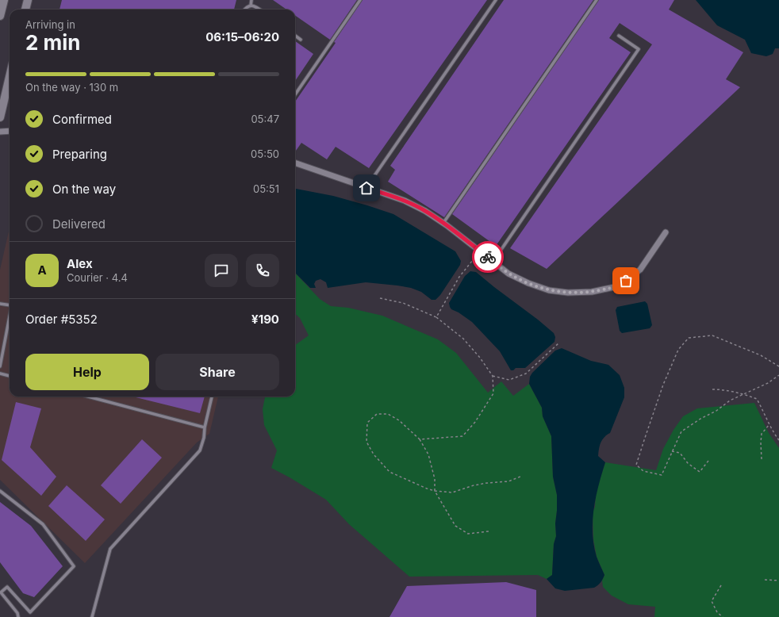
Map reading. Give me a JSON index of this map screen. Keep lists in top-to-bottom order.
{
  "page": {
    "heading": ["2 min", "Arriving in", "06:15–06:20"],
    "panel": [
      "Alex",
      "Courier · 4.4",
      "Order #5352",
      "¥190"
    ],
    "bar": "On the way · 130 m",
    "list": [
      ["Confirmed", "05:47"],
      ["Preparing", "05:50"],
      ["On the way", "05:51"],
      "Delivered"
    ],
    "round": "A",
    "buttons": ["Help", "Share"]
  }
}
